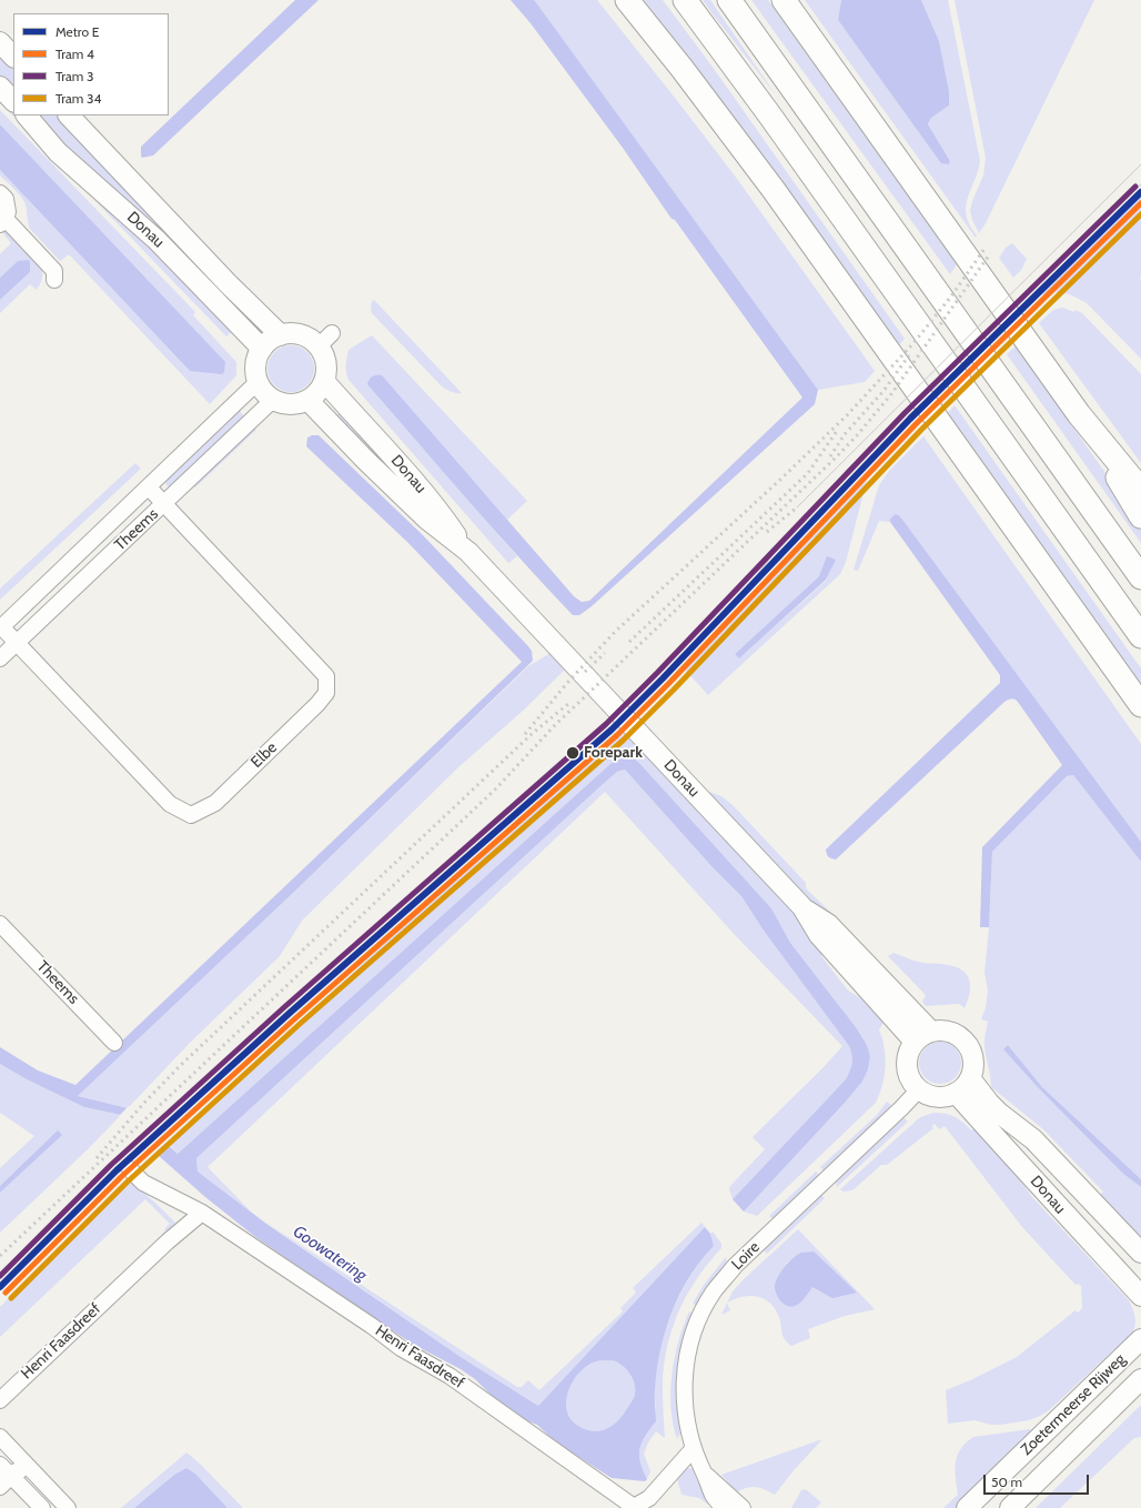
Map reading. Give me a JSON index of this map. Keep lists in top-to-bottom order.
{
  "streets": {
    "main road": ["Donau", "Zoetermeerse Rijweg"],
    "street": [
      "Theems",
      "Elbe",
      "Loire",
      "Henri Faasdreef"
    ]
  },
  "crossings": [
    ["Donau", "Theems"],
    ["Donau", "Loire"],
    ["Theems", "Elbe"],
    ["Loire", "Henri Faasdreef"]
  ],
  "water": ["Goowatering"],
  "places": ["Forepark"],
  "lines": [
    "tram line 3",
    "metro line E",
    "tram line 4",
    "tram line 34"
  ],
  "legend": [
    "Metro E",
    "Tram 4",
    "Tram 3",
    "Tram 34"
  ],
  "scale_bar": "50 m"
}
